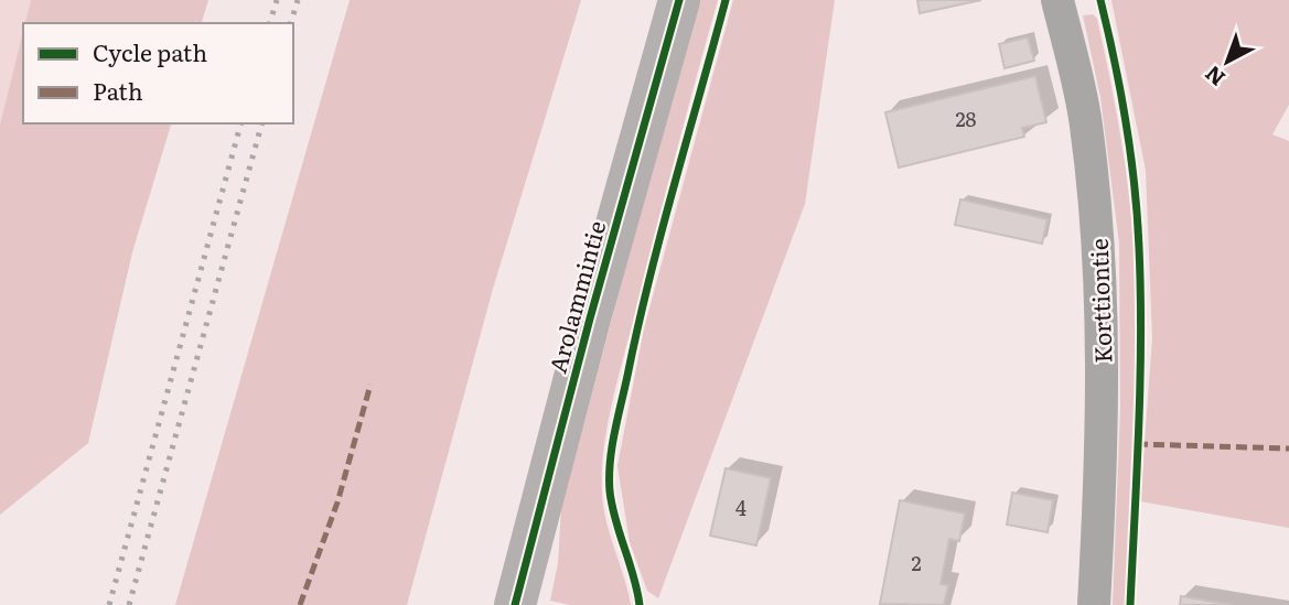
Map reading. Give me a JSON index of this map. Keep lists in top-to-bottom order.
{
  "streets": {
    "street": ["Arolammintie", "Korttiontie"]
  },
  "house_numbers": ["28", "4", "2"],
  "legend": ["Cycle path", "Path"],
  "north": "bottom left"
}
